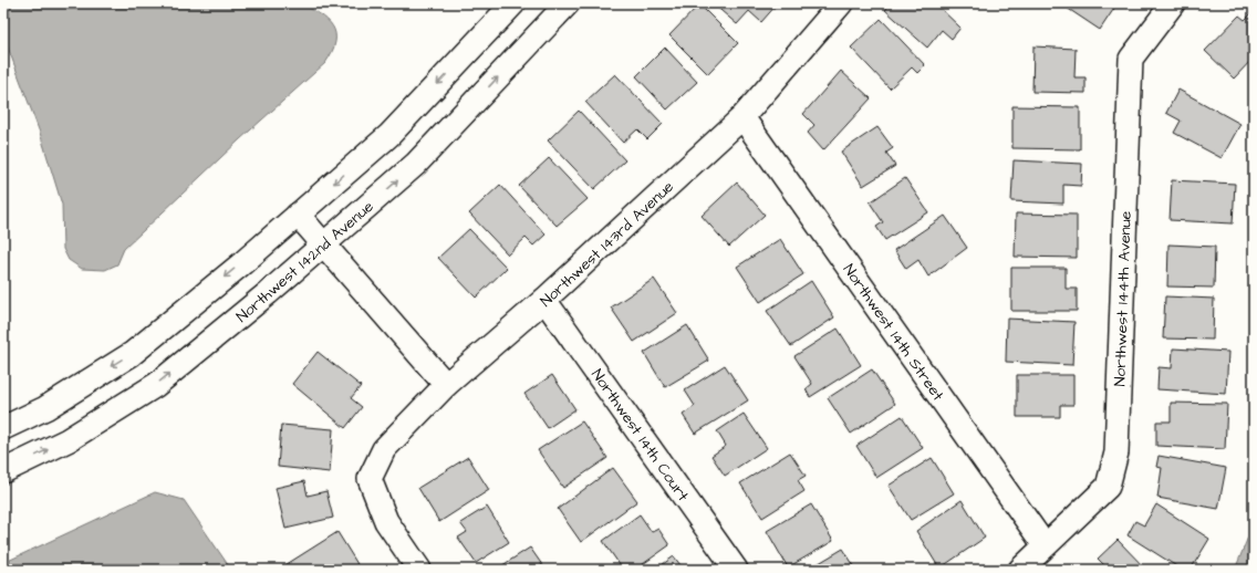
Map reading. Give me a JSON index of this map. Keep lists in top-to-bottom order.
{
  "streets": {
    "street": [
      "Northwest 143rd Avenue",
      "Northwest 142nd Avenue",
      "Northwest 144th Avenue",
      "Northwest 14th Street",
      "Northwest 14th Court"
    ]
  },
  "crossings": [
    ["Northwest 143rd Avenue", "Northwest 14th Street"],
    ["Northwest 143rd Avenue", "Northwest 14th Court"],
    ["Northwest 144th Avenue", "Northwest 14th Street"]
  ]
}
